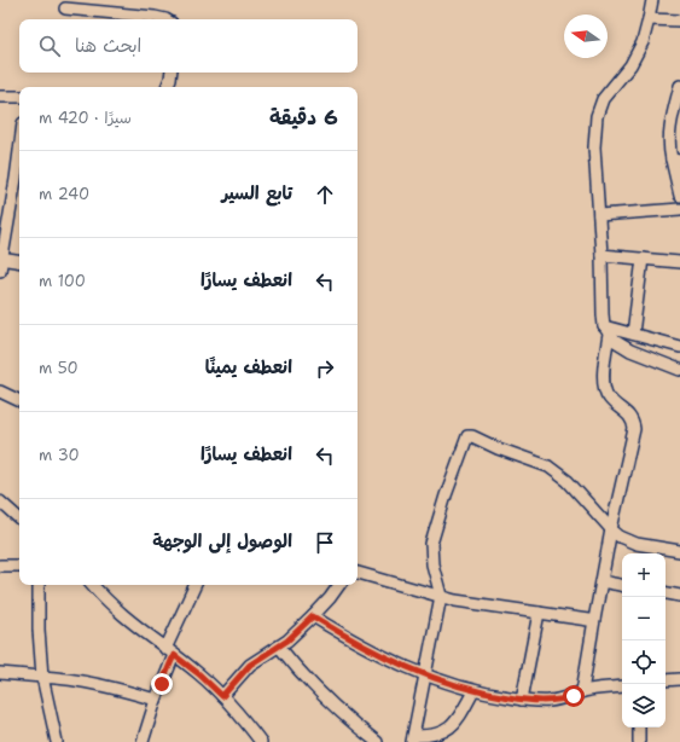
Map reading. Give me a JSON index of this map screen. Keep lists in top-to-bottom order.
{
  "north": "left",
  "page": {
    "search": "ابحث هنا",
    "heading": ["6 دقيقة", "سيرًا · 420 m"],
    "list": [
      ["تابع السير", "240 m"],
      ["انعطف يسارًا", "100 m"],
      ["انعطف يمينًا", "50 m"],
      ["انعطف يسارًا", "30 m"],
      "الوصول إلى الوجهة"
    ],
    "map_buttons": ["+", "−"]
  }
}
